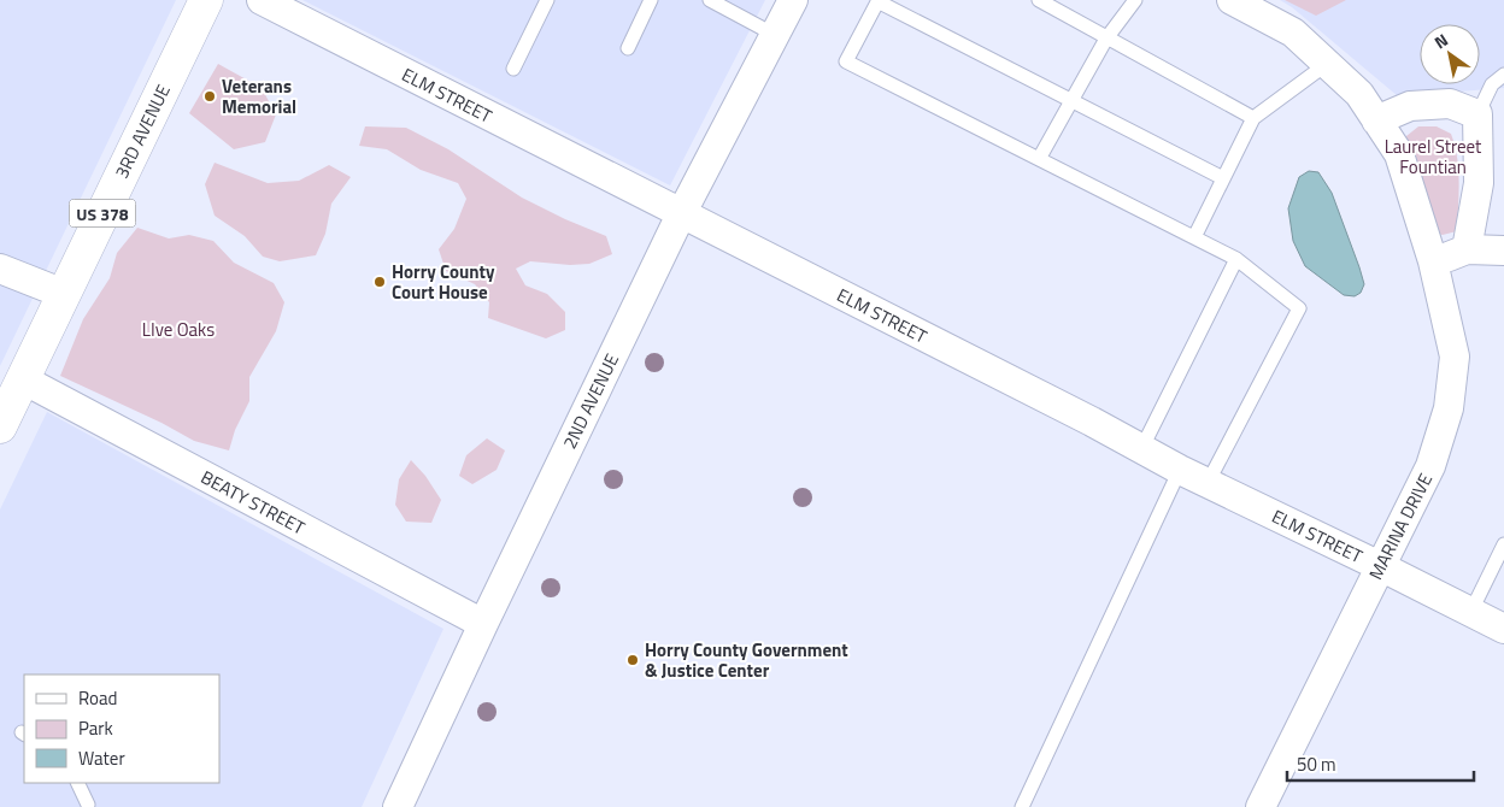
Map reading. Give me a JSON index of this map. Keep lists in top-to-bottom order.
{
  "streets": {
    "main road": ["3RD AVENUE", "US 378"],
    "street": [
      "ELM STREET",
      "2ND AVENUE",
      "BEATY STREET",
      "MARINA DRIVE"
    ]
  },
  "crossings": [
    ["ELM STREET", "2ND AVENUE"],
    ["ELM STREET", "MARINA DRIVE"],
    ["3RD AVENUE", "BEATY STREET"],
    ["2ND AVENUE", "BEATY STREET"]
  ],
  "parks": ["Laurel Street Fountian", "LIve Oaks"],
  "places": ["Veterans Memorial", "Horry County Court House", "Horry County Government & Justice Center"],
  "legend": ["Road", "Park", "Water"],
  "scale_bar": "50 m",
  "north": "top left"
}
